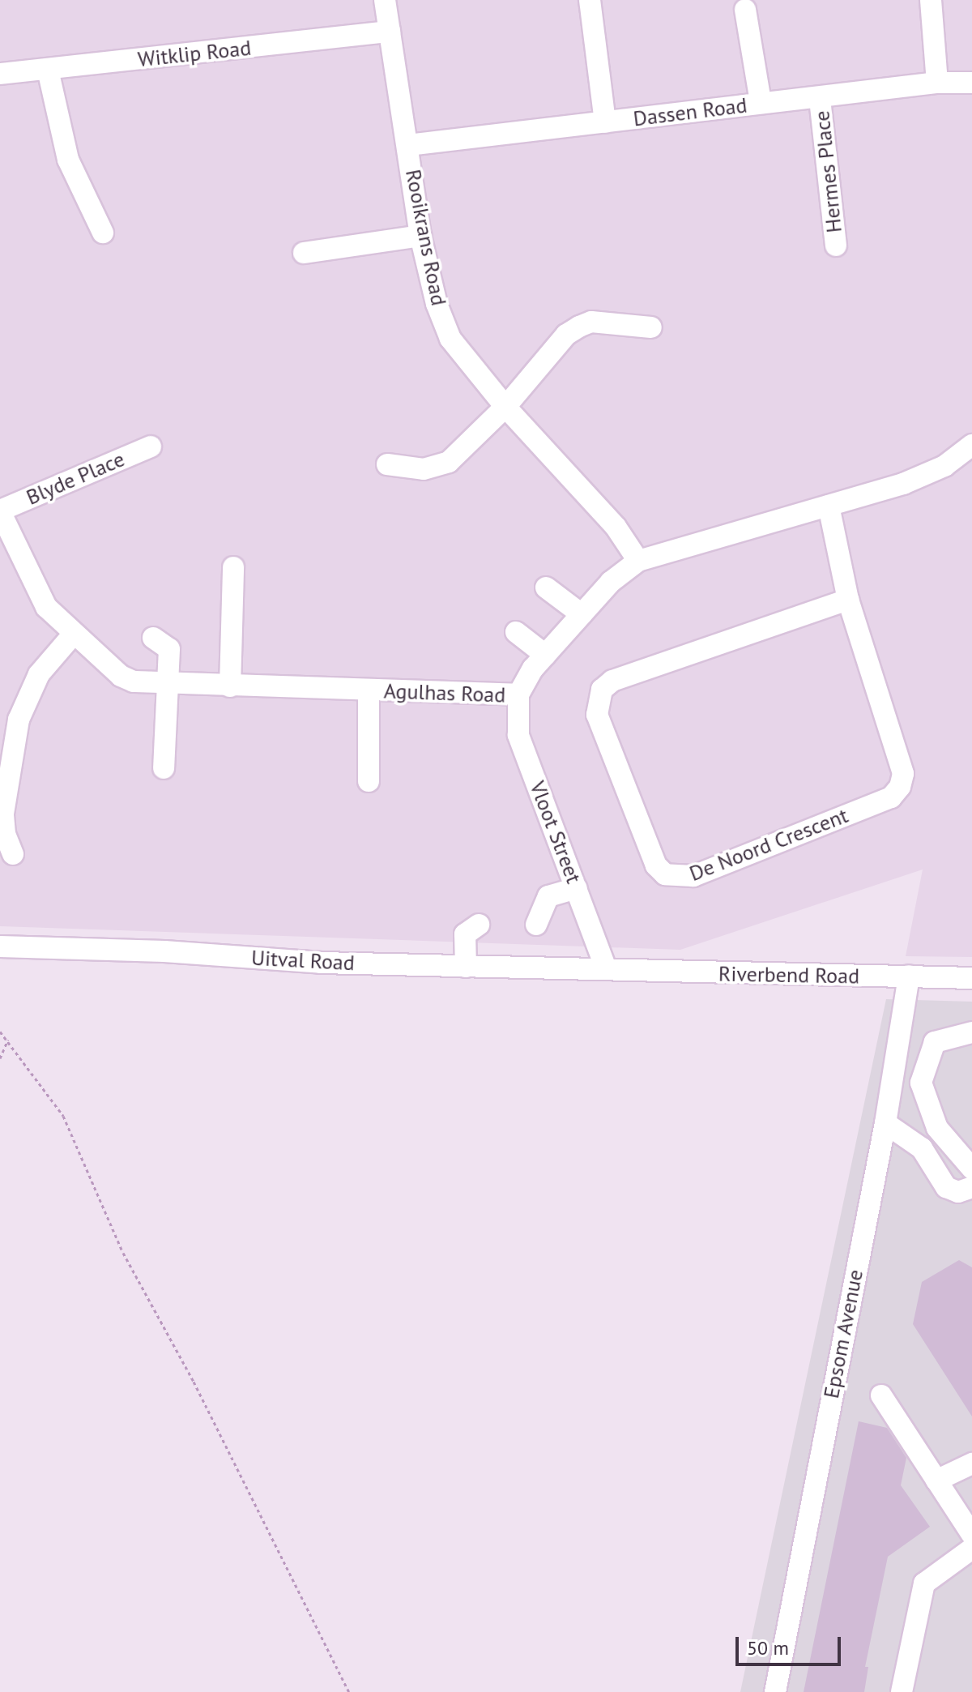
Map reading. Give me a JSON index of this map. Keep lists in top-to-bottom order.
{
  "streets": {
    "street": [
      "Witklip Road",
      "Dassen Road",
      "Hermes Place",
      "Rooikrans Road",
      "Blyde Place",
      "Agulhas Road",
      "Vloot Street",
      "De Noord Crescent",
      "Uitval Road",
      "Riverbend Road",
      "Epsom Avenue"
    ]
  },
  "crossings": [
    ["Witklip Road", "Rooikrans Road"],
    ["Dassen Road", "Hermes Place"],
    ["Dassen Road", "Rooikrans Road"],
    ["Rooikrans Road", "Agulhas Road"],
    ["Blyde Place", "Agulhas Road"],
    ["Agulhas Road", "Vloot Street"],
    ["Agulhas Road", "De Noord Crescent"],
    ["Vloot Street", "Uitval Road"],
    ["Vloot Street", "Riverbend Road"],
    ["Uitval Road", "Riverbend Road"],
    ["Riverbend Road", "Epsom Avenue"]
  ],
  "scale_bar": "50 m"
}
